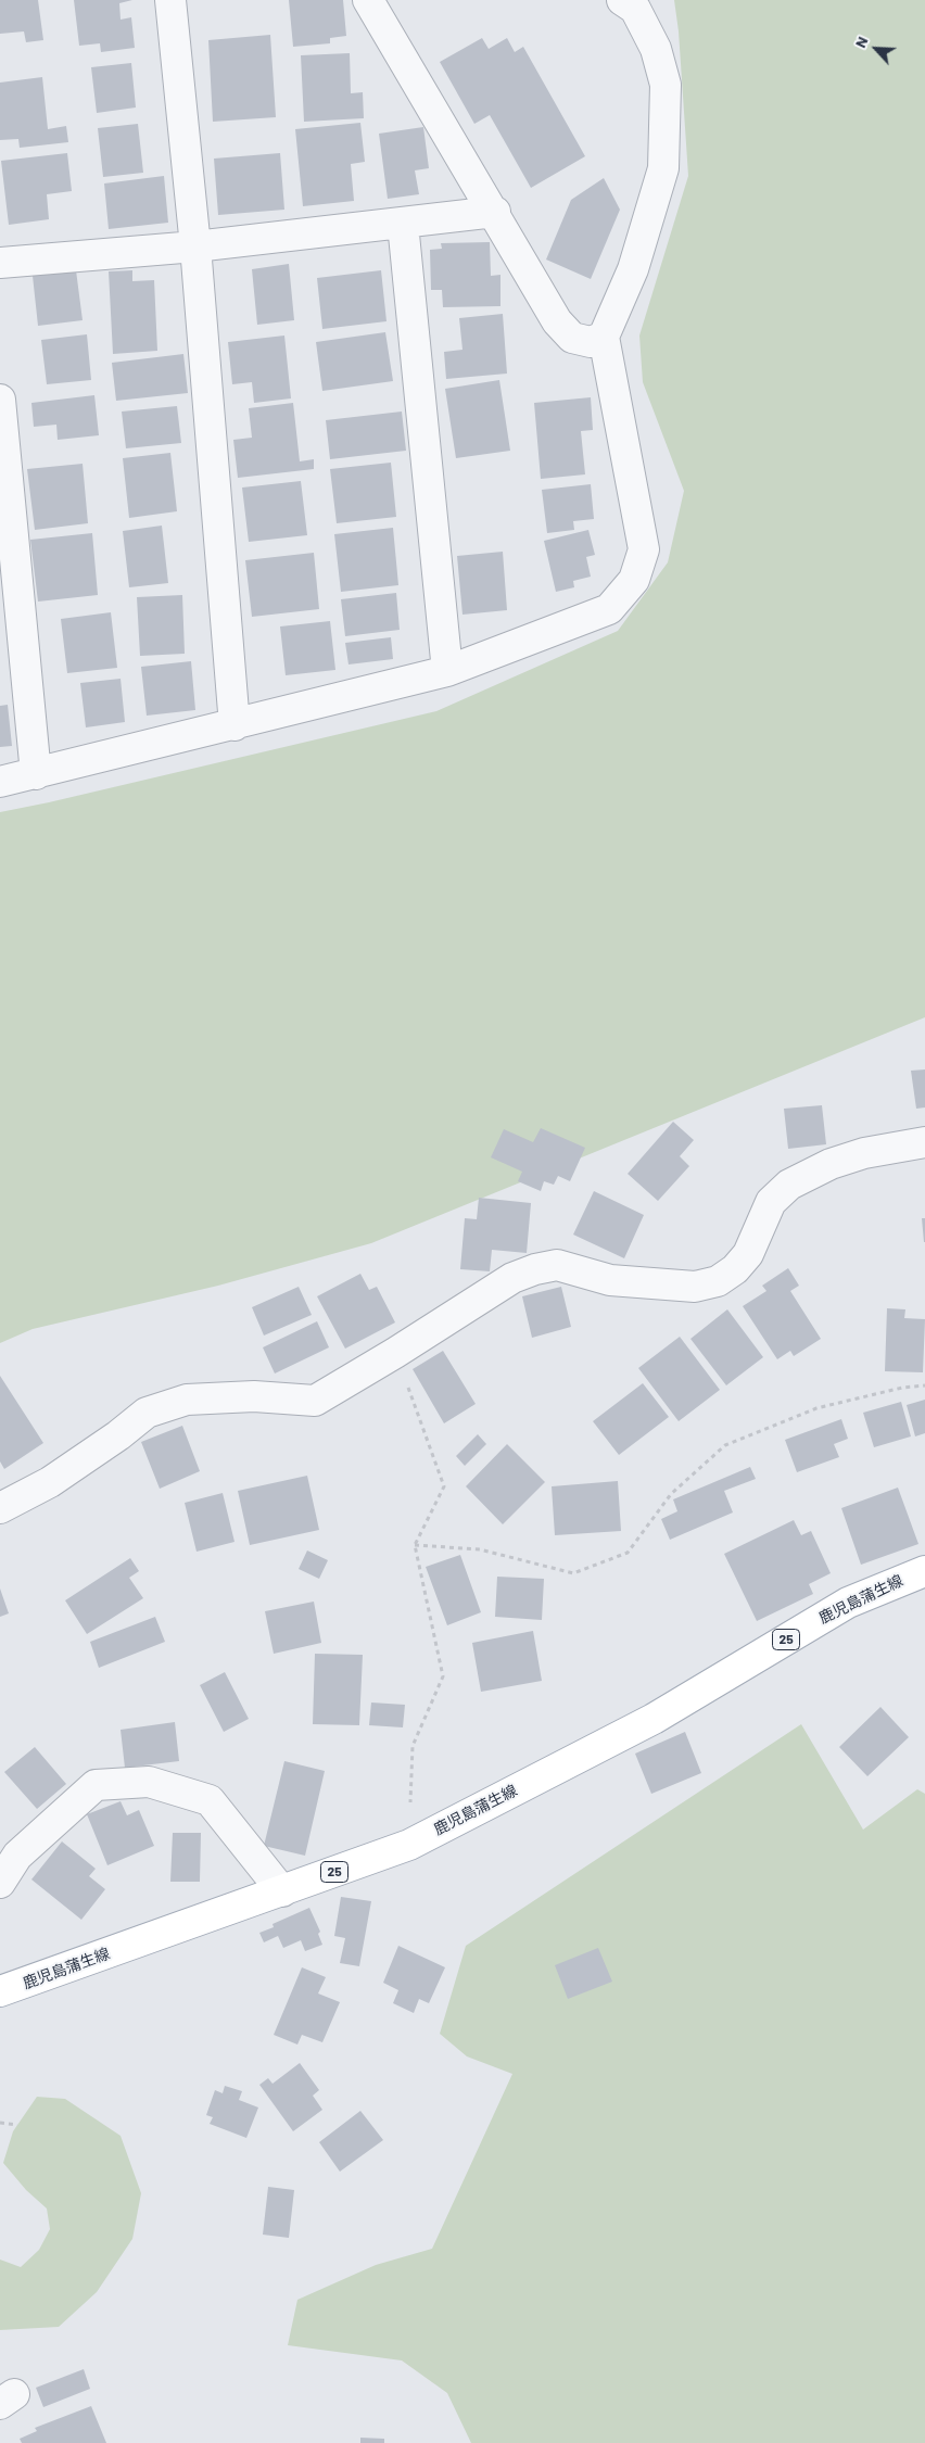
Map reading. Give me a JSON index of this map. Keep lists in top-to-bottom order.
{
  "streets": {
    "main road": ["鹿児島蒲生線", "25"]
  },
  "north": "top left"
}
